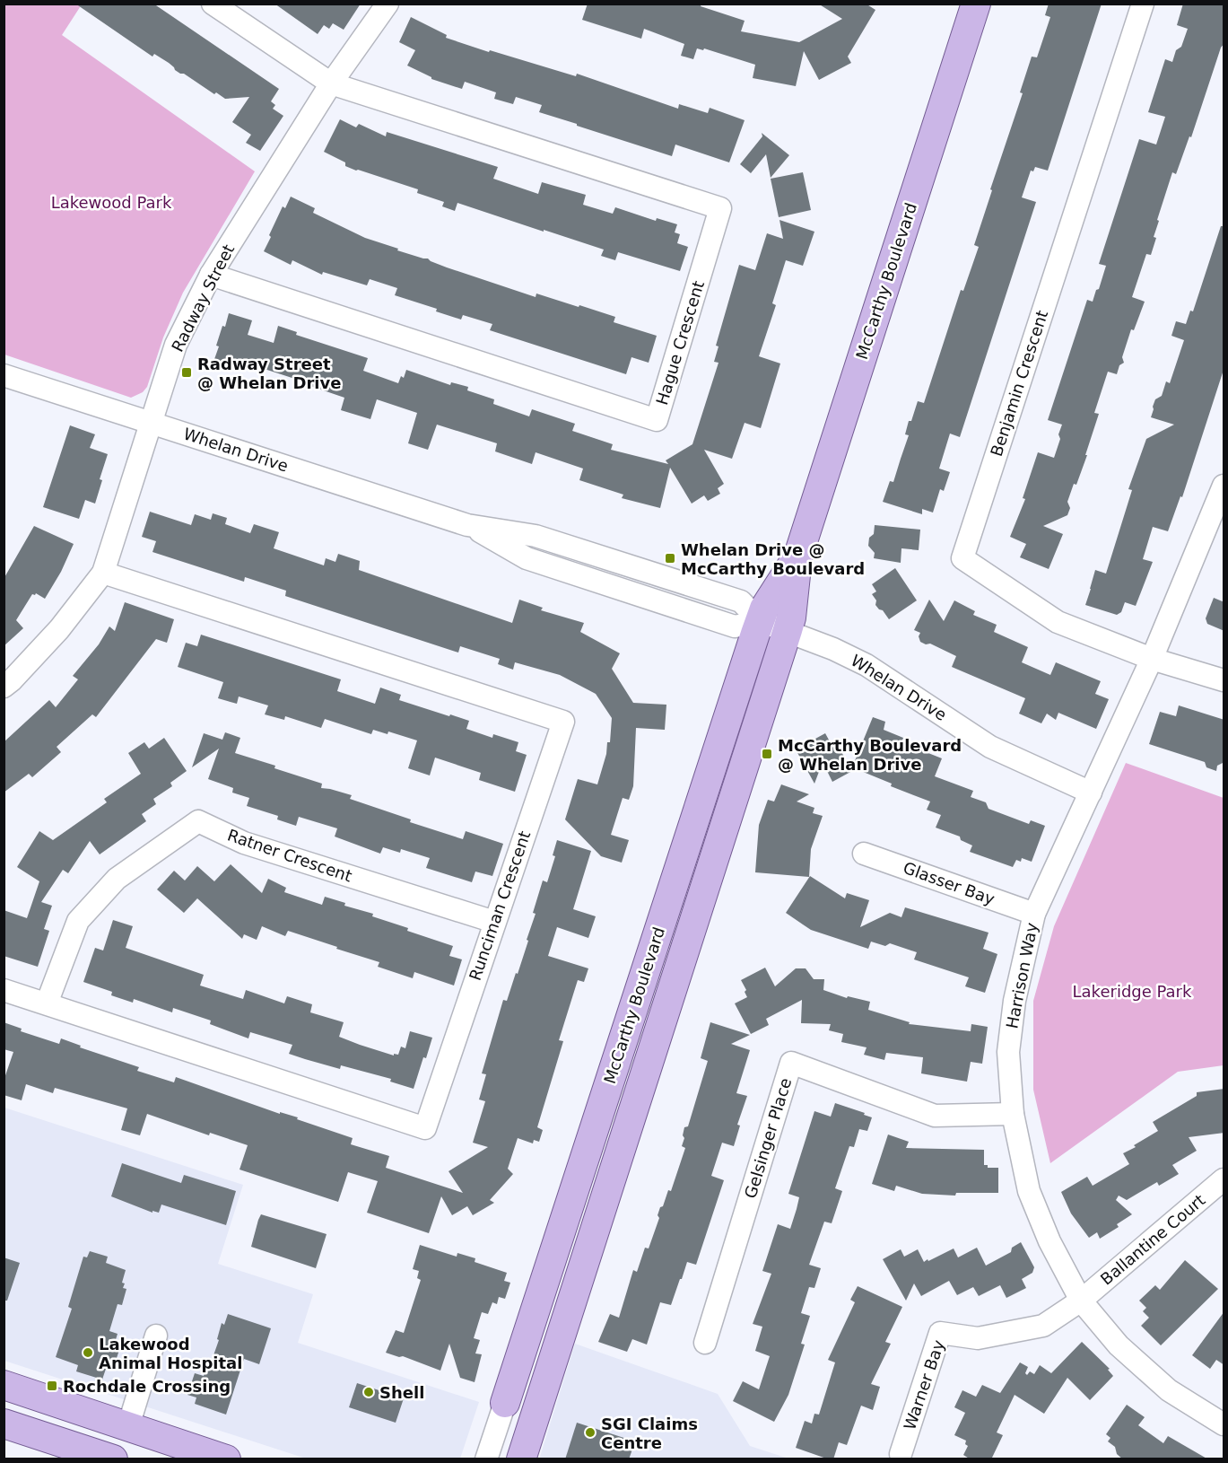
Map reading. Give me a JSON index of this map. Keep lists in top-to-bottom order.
{
  "streets": {
    "main road": ["McCarthy Boulevard"],
    "street": [
      "Radway Street",
      "Hague Crescent",
      "Benjamin Crescent",
      "Whelan Drive",
      "Ratner Crescent",
      "Glasser Bay",
      "Runciman Crescent",
      "Harrison Way",
      "Gelsinger Place",
      "Ballantine Court",
      "Warner Bay"
    ]
  },
  "crossings": [
    ["McCarthy Boulevard", "Whelan Drive"],
    ["Radway Street", "Hague Crescent"],
    ["Radway Street", "Whelan Drive"],
    ["Radway Street", "Runciman Crescent"],
    ["Benjamin Crescent", "Harrison Way"],
    ["Whelan Drive", "Harrison Way"],
    ["Ratner Crescent", "Runciman Crescent"],
    ["Glasser Bay", "Harrison Way"],
    ["Harrison Way", "Gelsinger Place"],
    ["Harrison Way", "Ballantine Court"],
    ["Harrison Way", "Warner Bay"],
    ["Ballantine Court", "Warner Bay"]
  ],
  "parks": ["Lakewood Park", "Lakeridge Park"],
  "places": {
    "transit": [
      "Radway Street @ Whelan Drive",
      "Whelan Drive @ McCarthy Boulevard",
      "McCarthy Boulevard @ Whelan Drive",
      "Rochdale Crossing"
    ],
    "other": ["Lakewood Animal Hospital", "Shell", "SGI Claims Centre"]
  }
}
